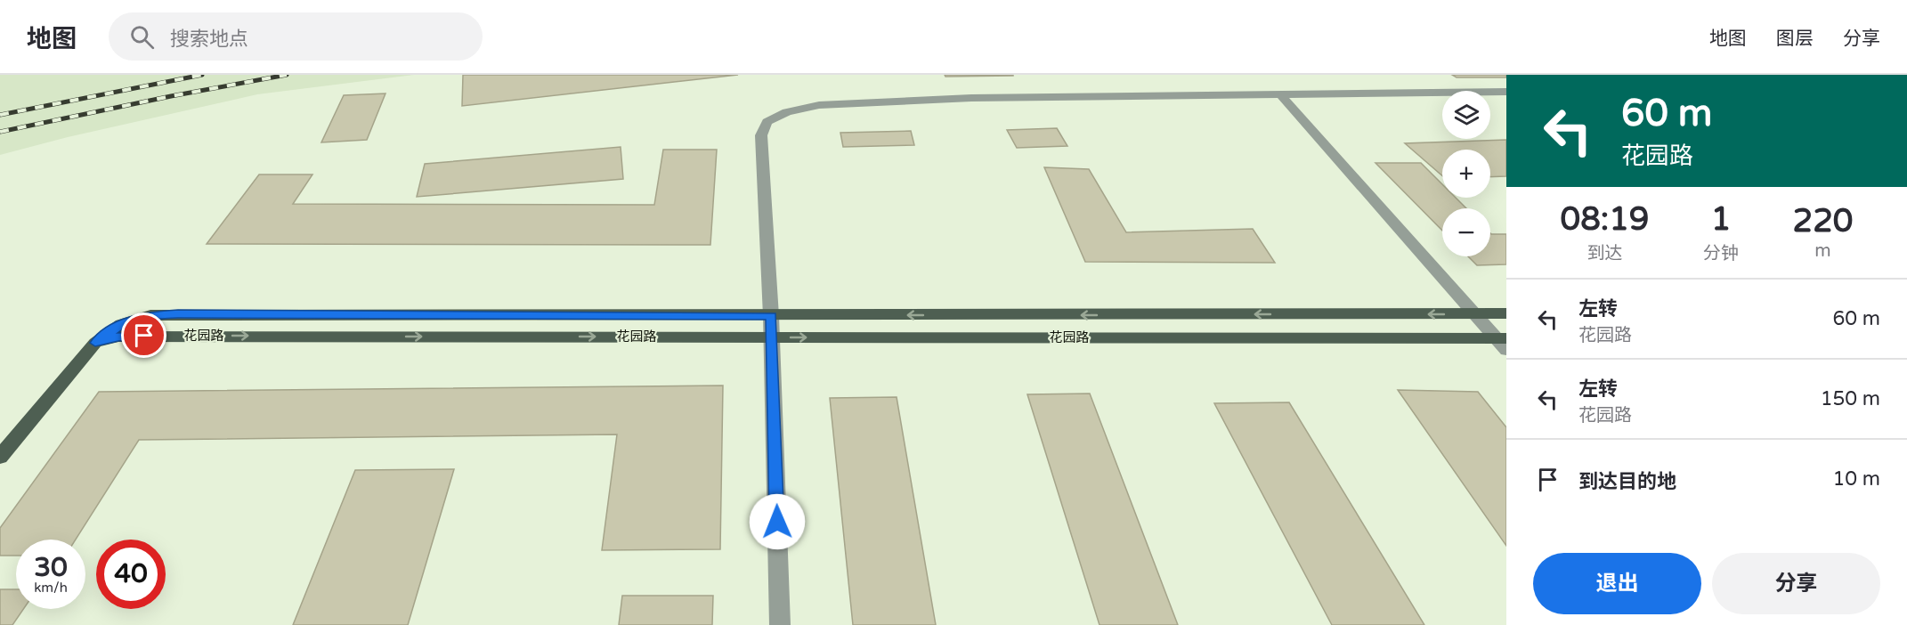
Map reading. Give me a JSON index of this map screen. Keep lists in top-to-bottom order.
{
  "streets": {
    "main road": ["花园路"]
  },
  "page": {
    "header": "地图",
    "search": "搜索地点",
    "nav": ["地图", "图层", "分享"],
    "turn": ["60 m", "花园路"],
    "map_buttons": ["+", "−"],
    "eta": [
      "08:19",
      "到达",
      "1",
      "分钟",
      "220",
      "m"
    ],
    "list": [
      {
        "name": "左转",
        "note": "花园路",
        "value": "60 m"
      },
      {
        "name": "左转",
        "note": "花园路",
        "value": "150 m"
      },
      {
        "name": "到达目的地",
        "value": "10 m"
      }
    ],
    "speed": "30 km/h",
    "limit": "40",
    "buttons": ["退出", "分享"]
  }
}
